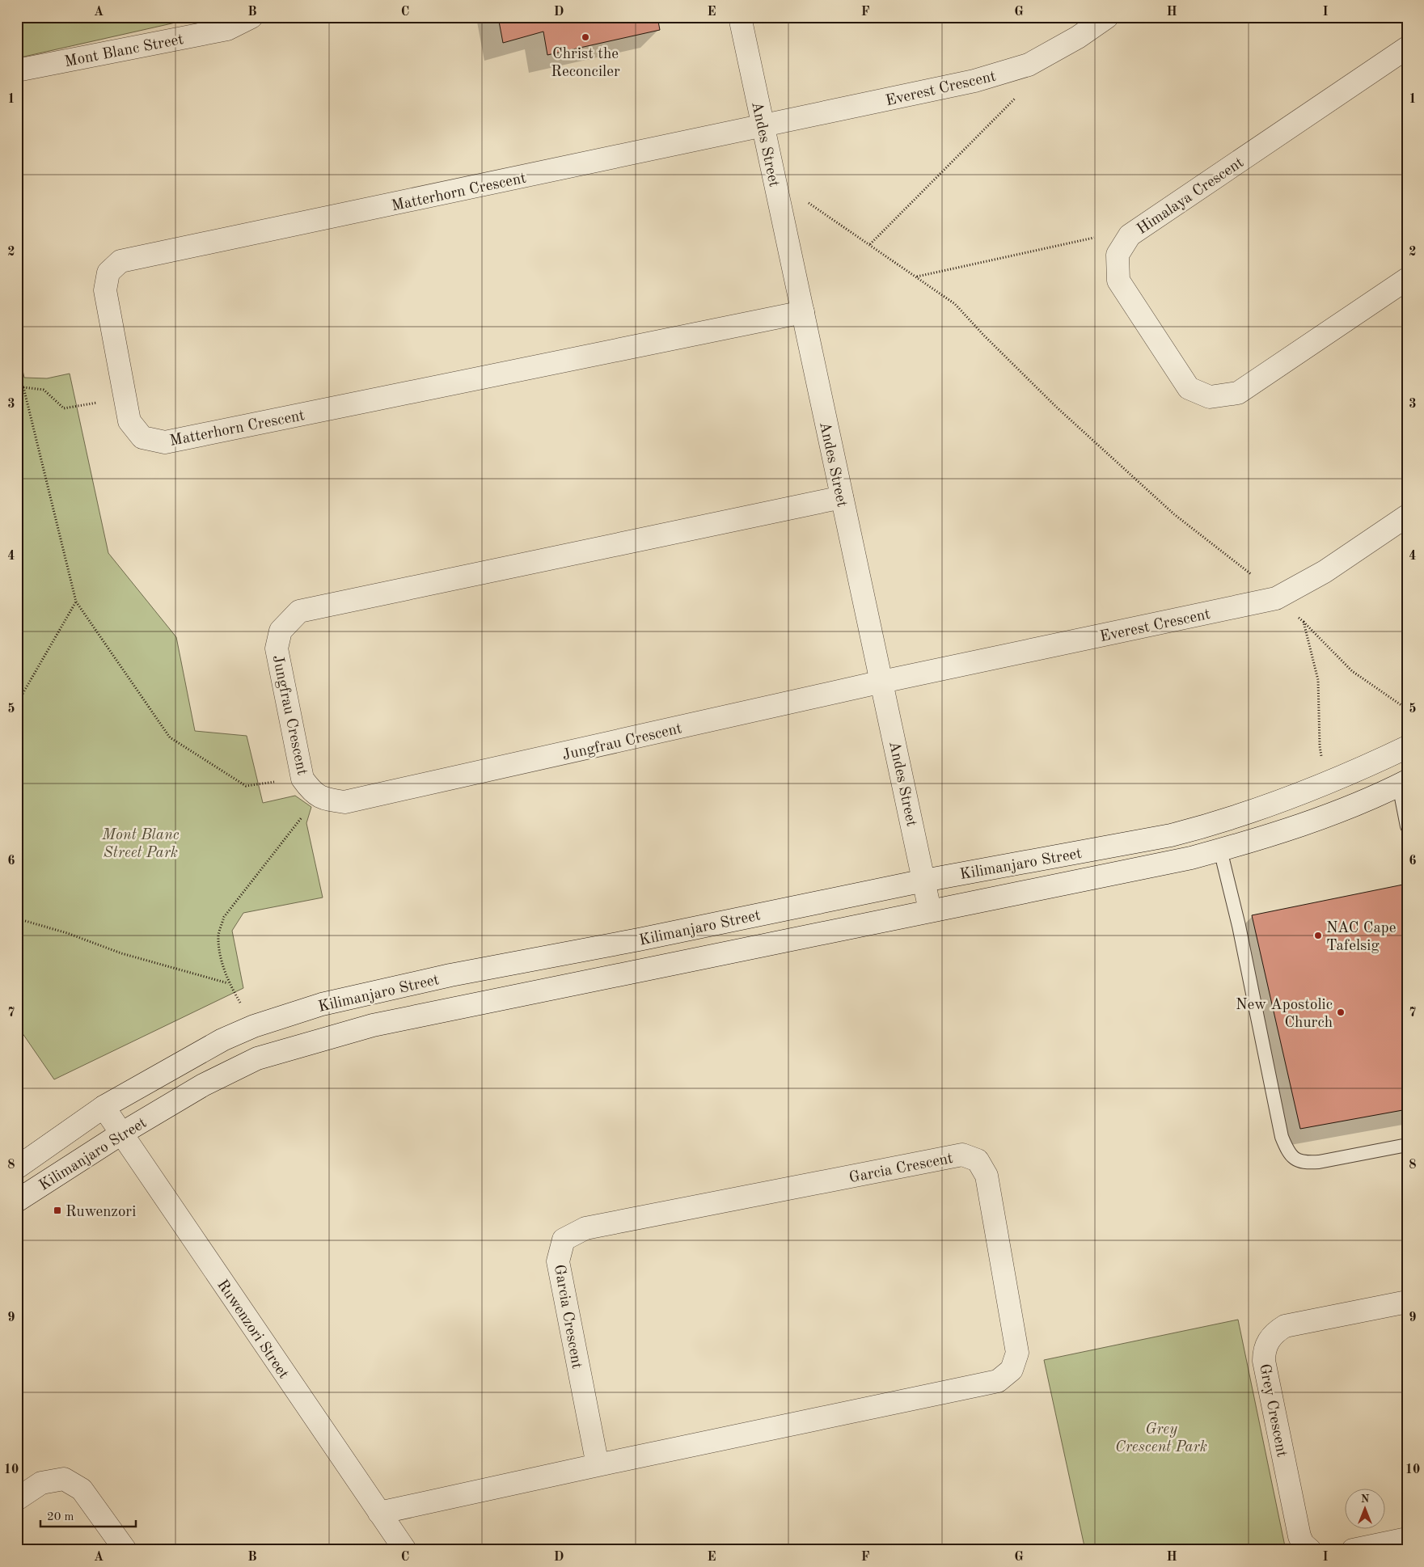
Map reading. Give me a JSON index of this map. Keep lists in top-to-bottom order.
{
  "streets": {
    "street": [
      "Mont Blanc Street",
      "Everest Crescent",
      "Andes Street",
      "Matterhorn Crescent",
      "Himalaya Crescent",
      "Jungfrau Crescent",
      "Kilimanjaro Street",
      "Garcia Crescent",
      "Ruwenzori Street",
      "Grey Crescent"
    ]
  },
  "crossings": [
    ["Everest Crescent", "Andes Street"],
    ["Everest Crescent", "Matterhorn Crescent"],
    ["Everest Crescent", "Jungfrau Crescent"],
    ["Andes Street", "Matterhorn Crescent"],
    ["Andes Street", "Jungfrau Crescent"],
    ["Andes Street", "Kilimanjaro Street"],
    ["Kilimanjaro Street", "Ruwenzori Street"],
    ["Garcia Crescent", "Ruwenzori Street"]
  ],
  "parks": ["Mont Blanc Street Park", "Grey Crescent Park"],
  "places": {
    "other": ["Christ the Reconciler", "NAC Cape Tafelsig", "New Apostolic Church"],
    "transit": ["Ruwenzori"]
  },
  "scale_bar": "20 m",
  "north": "top",
  "grid": {
    "columns": [
      "A",
      "B",
      "C",
      "D",
      "E",
      "F",
      "G",
      "H",
      "I"
    ],
    "rows": [
      "1",
      "2",
      "3",
      "4",
      "5",
      "6",
      "7",
      "8",
      "9",
      "10"
    ]
  }
}
